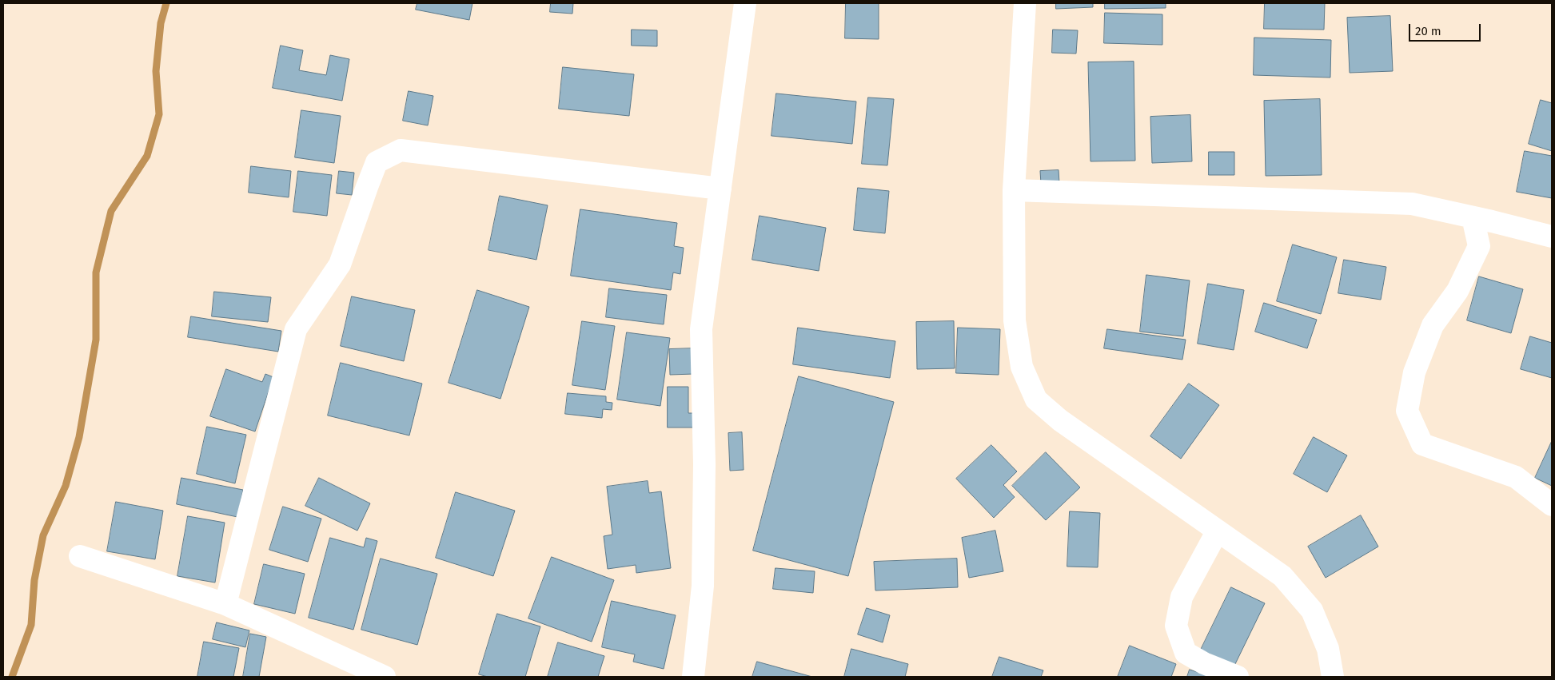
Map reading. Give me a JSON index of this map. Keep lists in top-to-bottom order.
{
  "scale_bar": "20 m"
}
